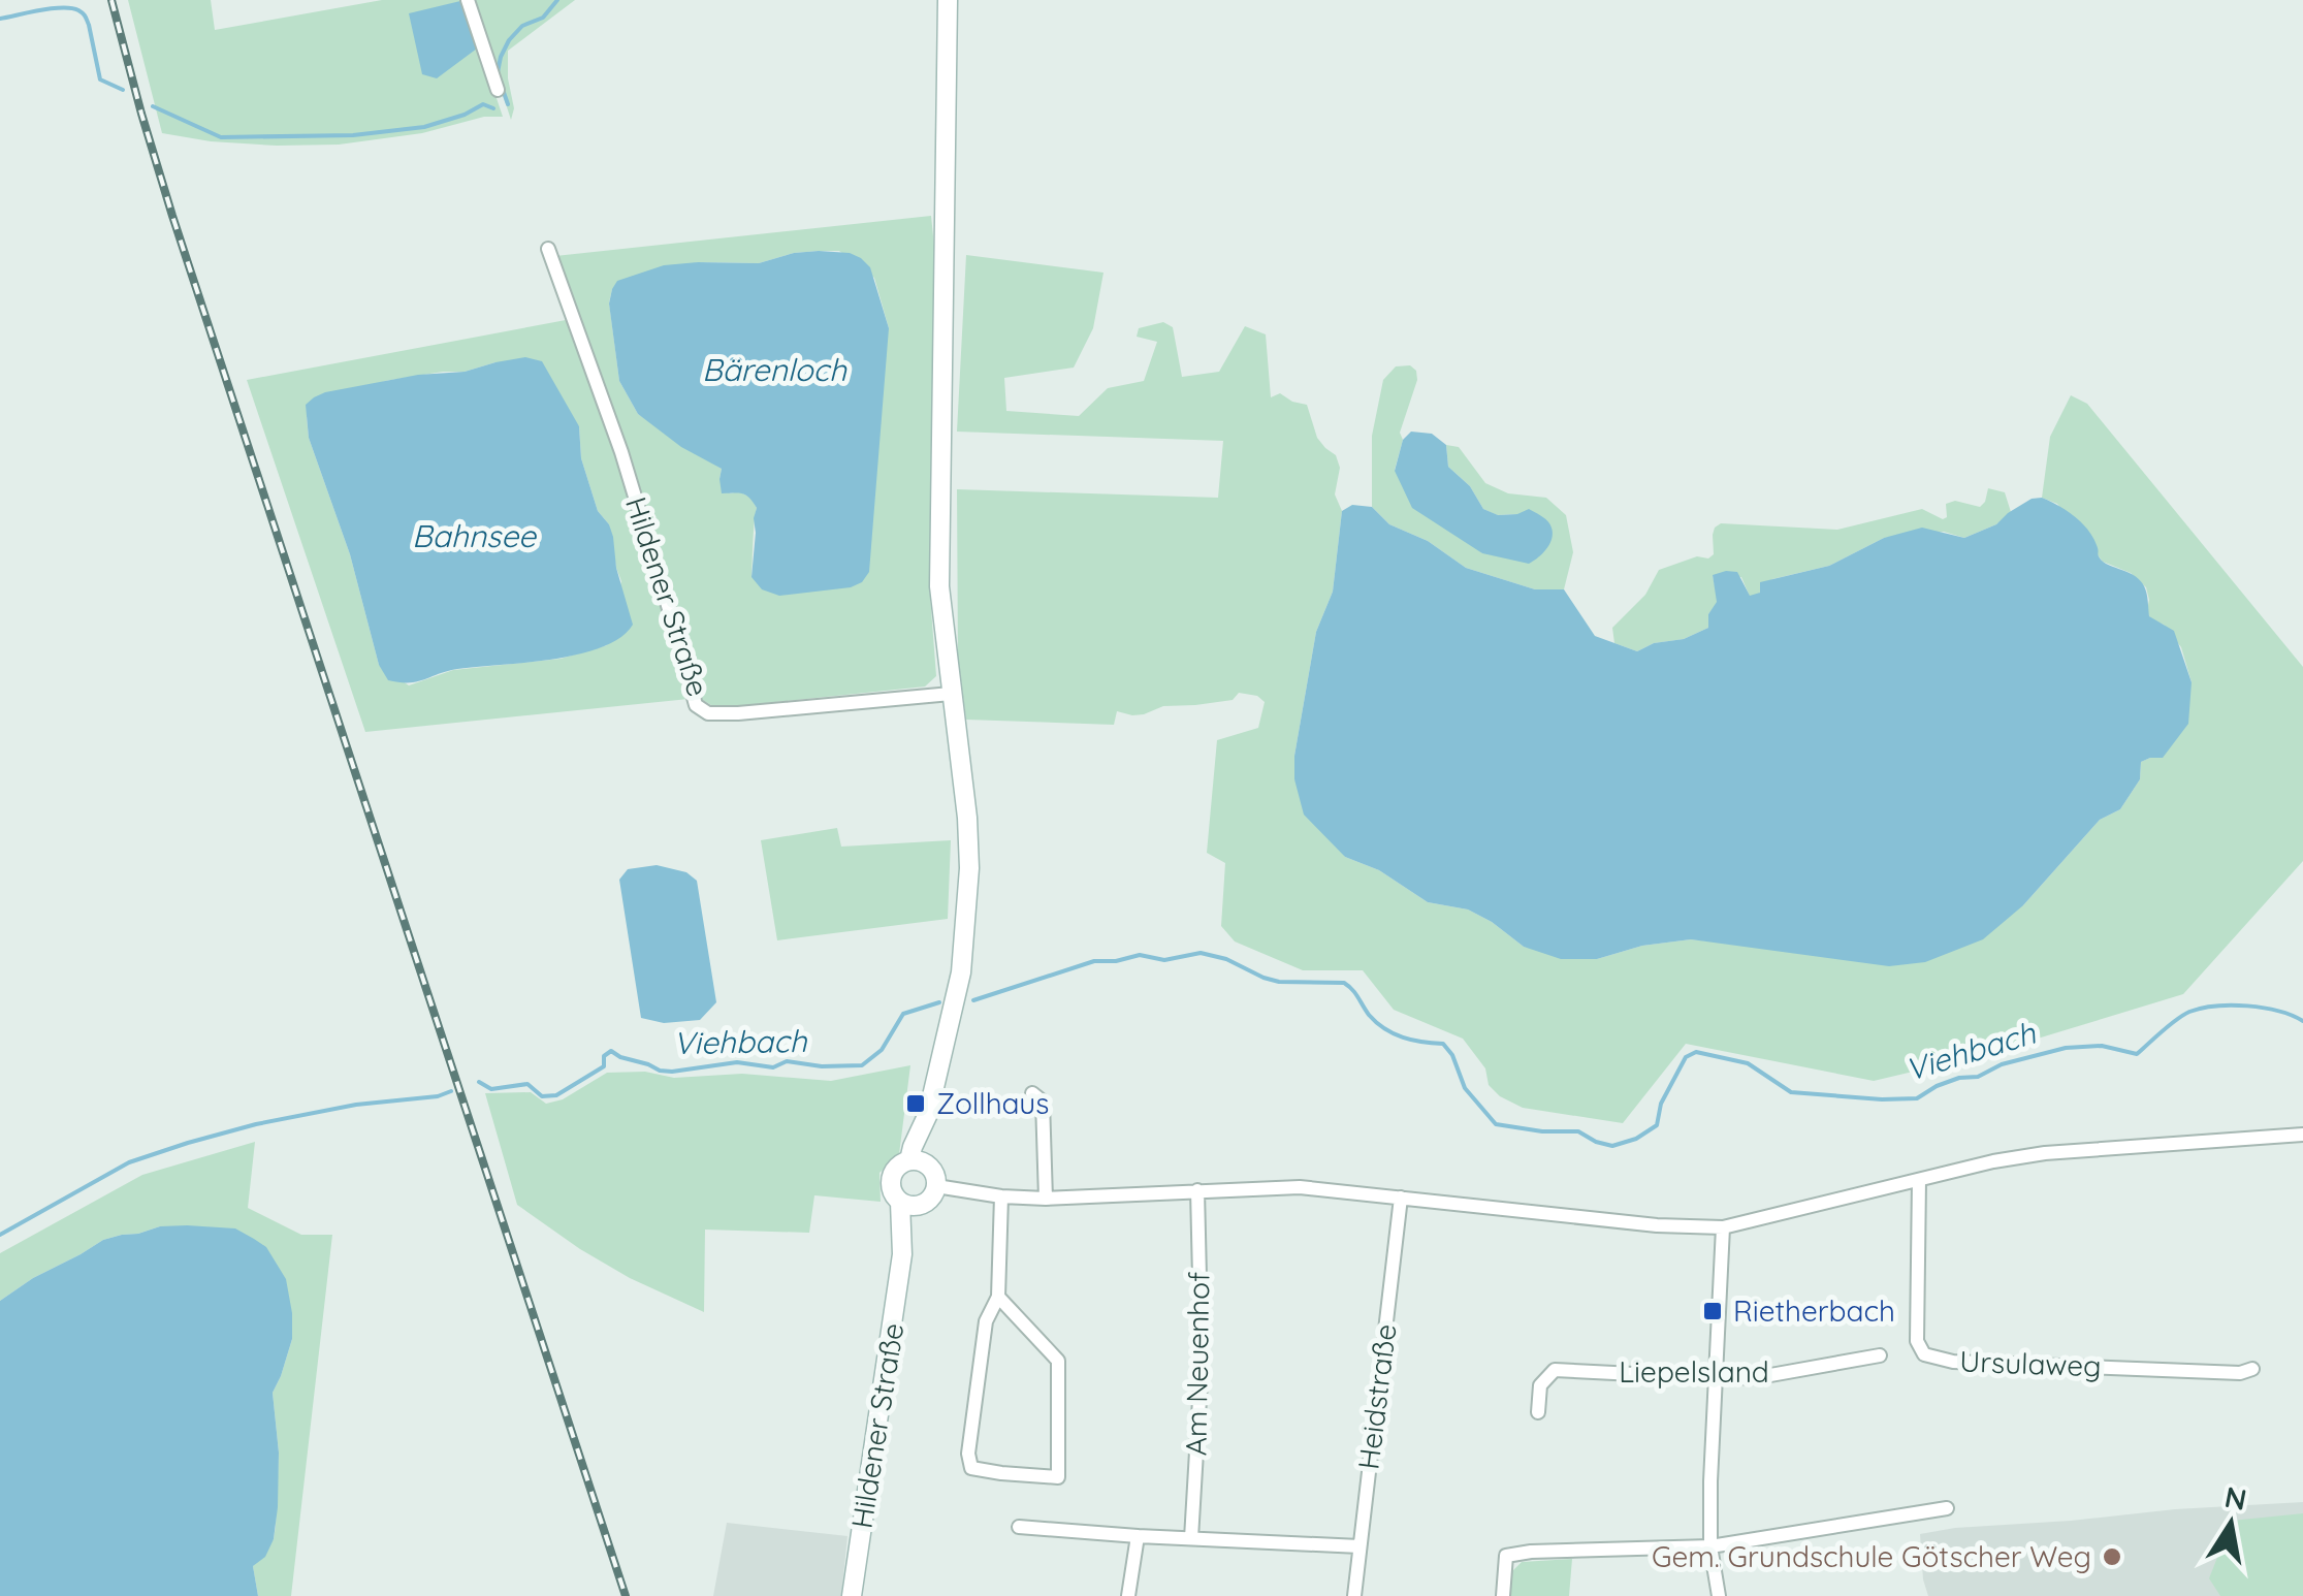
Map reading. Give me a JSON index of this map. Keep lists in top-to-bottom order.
{
  "streets": {
    "main road": ["Hildener Straße"],
    "street": [
      "Am Neuenhof",
      "Ursulaweg",
      "Liepelsland",
      "Heidstraße"
    ]
  },
  "water": ["Bärenloch", "Bahnsee", "Viehbach"],
  "places": {
    "transit": ["Zollhaus", "Rietherbach"],
    "other": ["Gem. Grundschule Götscher Weg"]
  },
  "north": "top"
}
